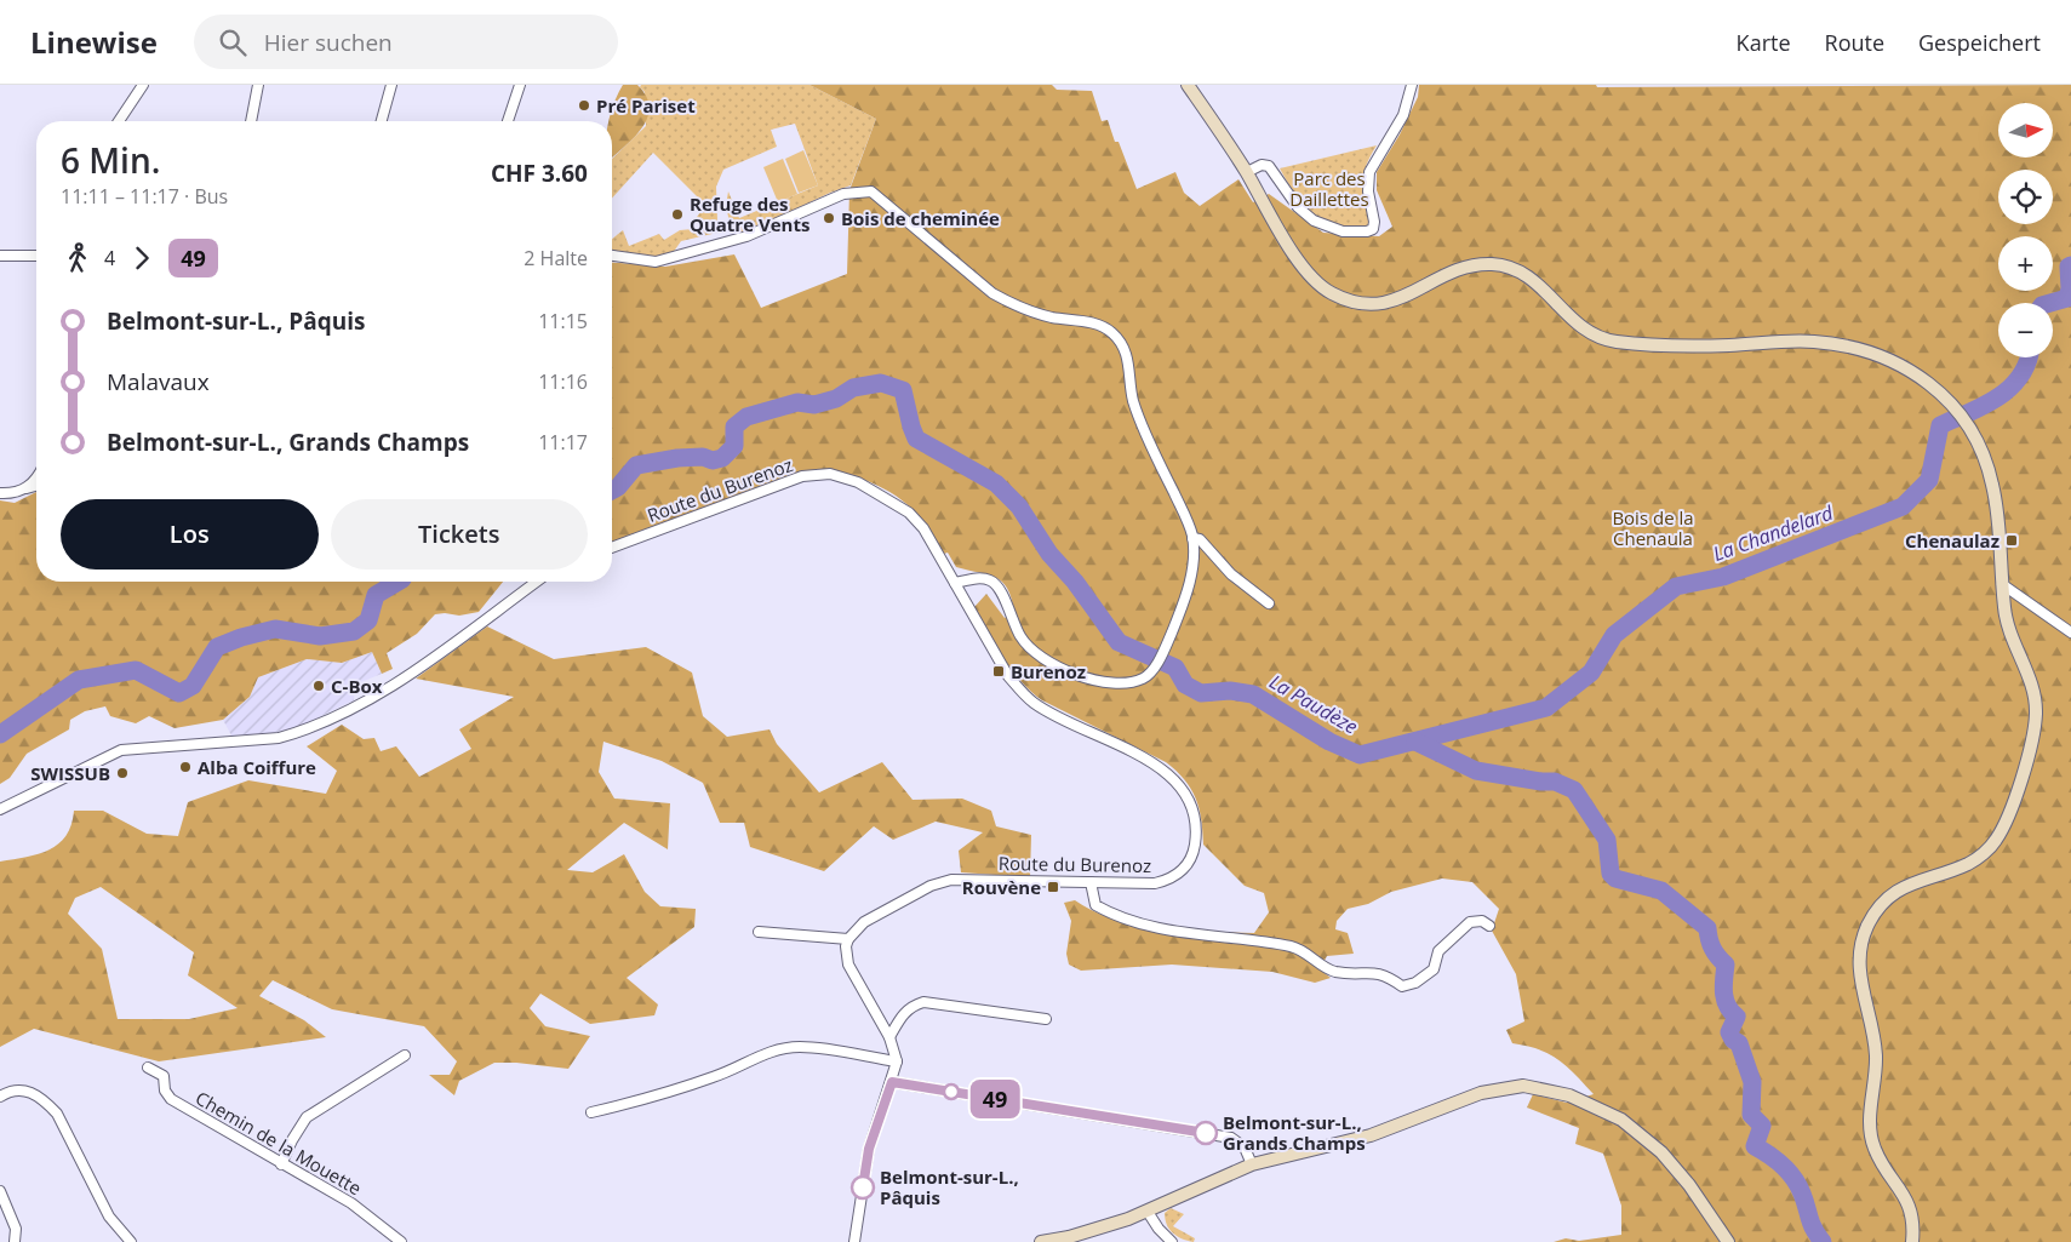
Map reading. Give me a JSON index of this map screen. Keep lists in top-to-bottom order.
{
  "streets": {
    "street": ["Route du Burenoz", "Chemin de la Mouette"]
  },
  "water": ["La Chandelard", "La Paudèze"],
  "parks": ["Parc des Daillettes", "Bois de la Chenaula"],
  "places": {
    "other": [
      "Pré Pariset",
      "Refuge des Quatre Vents",
      "Bois de cheminée",
      "C-Box",
      "Alba Coiffure",
      "SWISSUB",
      "Belmont-sur-L., Grands Champs",
      "Belmont-sur-L., Pâquis"
    ],
    "transit": ["Chenaulaz", "Burenoz", "Rouvène"]
  },
  "lines": ["bus line 49"],
  "north": "right",
  "page": {
    "header": "Linewise",
    "search": "Hier suchen",
    "nav": ["Karte", "Route", "Gespeichert"],
    "on_map": "49",
    "map_buttons": ["+", "−"],
    "heading": ["6 Min.", "11:11 – 11:17 · Bus", "CHF 3.60"],
    "legs": ["4", "49", "2 Halte"],
    "list": [
      {
        "name": "Belmont-sur-L., Pâquis",
        "value": "11:15"
      },
      {
        "name": "Malavaux",
        "value": "11:16"
      },
      {
        "name": "Belmont-sur-L., Grands Champs",
        "value": "11:17"
      }
    ],
    "buttons": ["Los", "Tickets"]
  }
}
